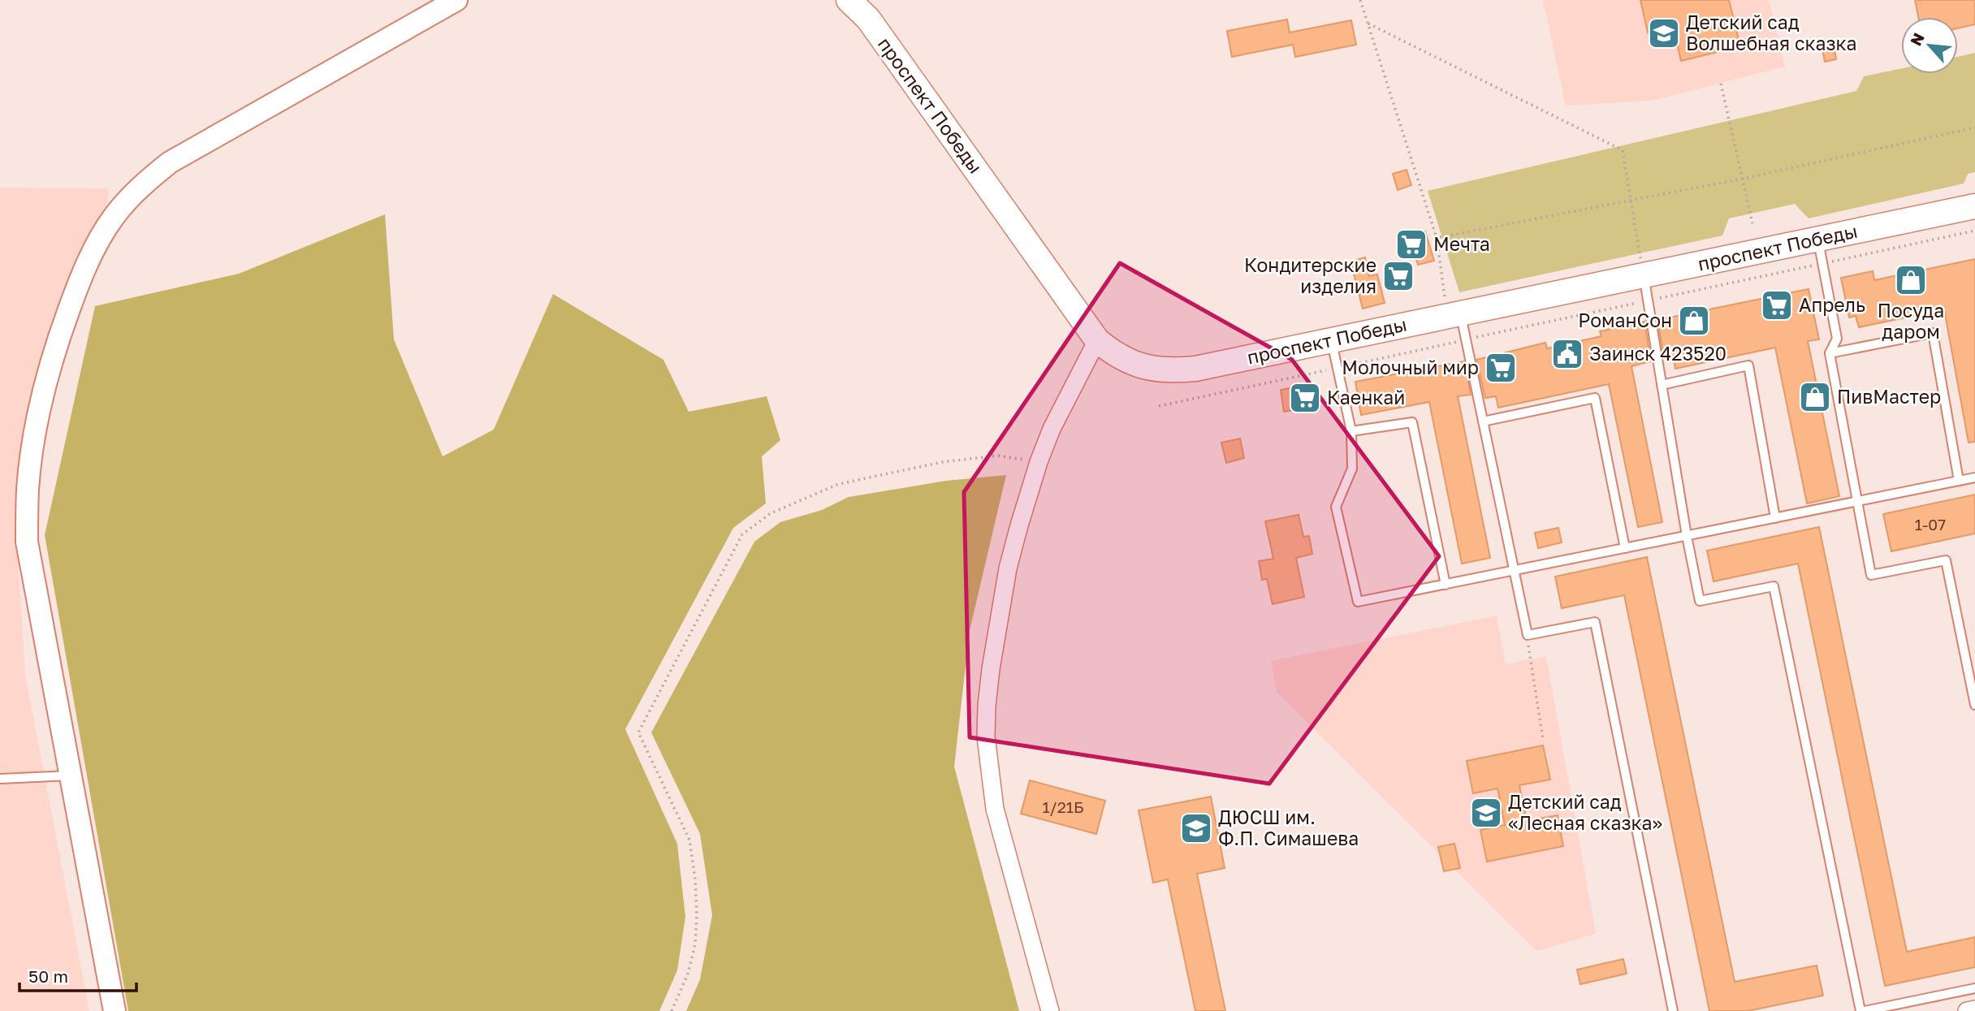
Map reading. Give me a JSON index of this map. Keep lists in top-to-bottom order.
{
  "streets": {
    "main road": ["проспект Победы"]
  },
  "places": {
    "school or university": ["Детский сад Волшебная сказка", "Детский сад «Лесная сказка»", "ДЮСШ им. Ф.П. Симашева"],
    "supermarket": [
      "Мечта",
      "Кондитерские изделия",
      "Апрель",
      "Молочный мир",
      "Каенкай"
    ],
    "shop": ["Посуда даром", "РоманСон", "ПивМастер"],
    "public building": ["Заинск 423520"]
  },
  "house_numbers": ["1-07", "1/21Б"],
  "scale_bar": "50 m",
  "north": "top left"
}
